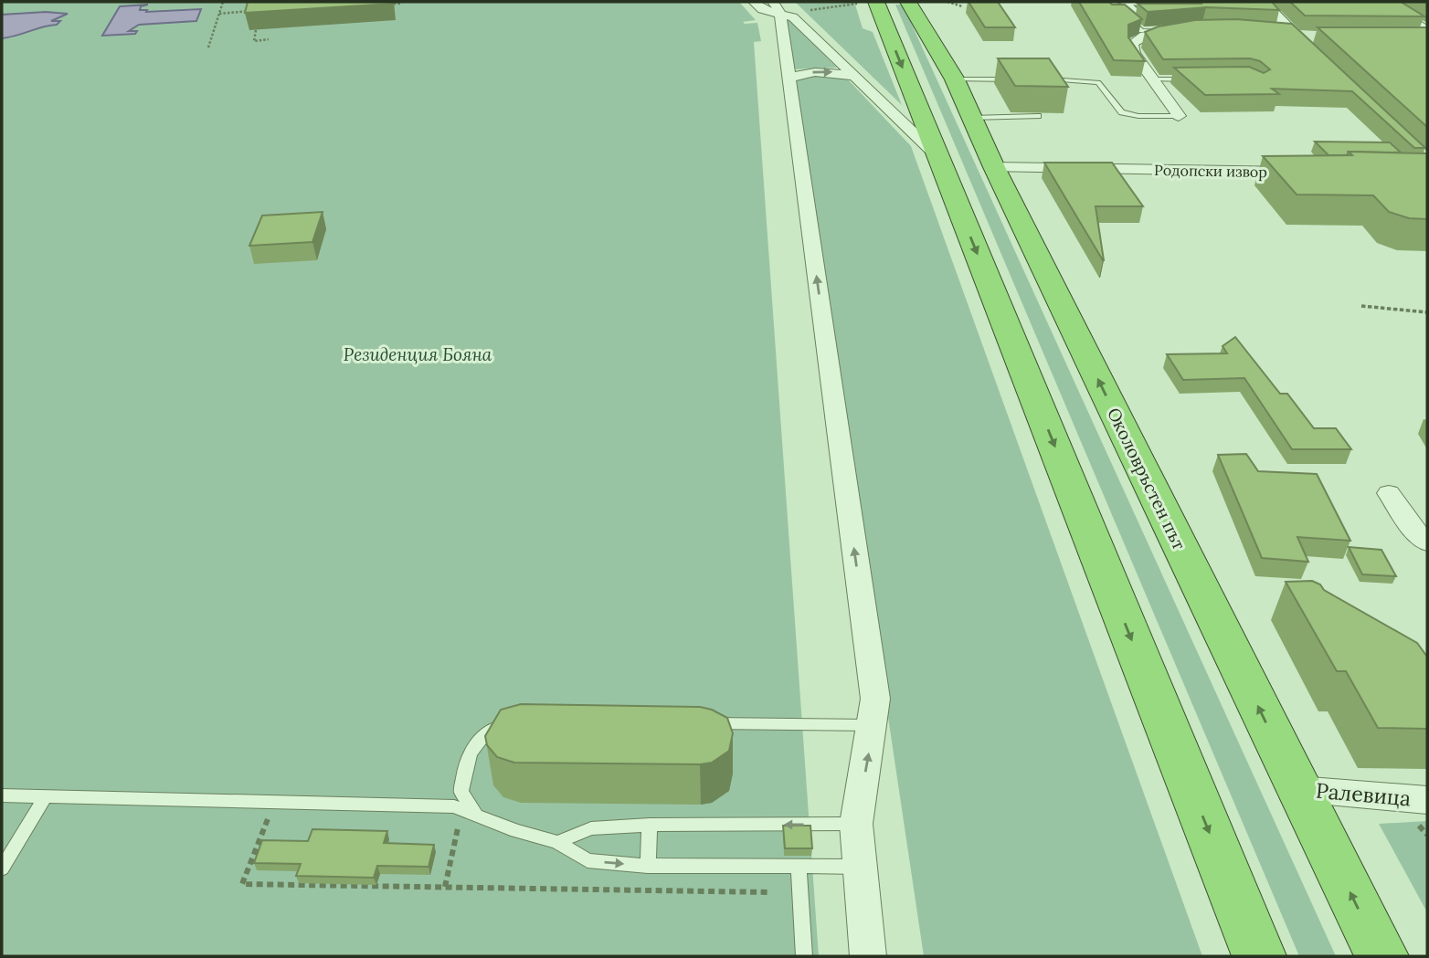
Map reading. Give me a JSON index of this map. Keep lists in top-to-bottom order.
{
  "streets": {
    "highway": ["Околовръстен път"],
    "street": ["Родопски извор", "Ралевица"]
  },
  "crossings": [
    ["Родопски извор", "Околовръстен път"],
    ["Околовръстен път", "Ралевица"]
  ],
  "parks": ["Резиденция Бояна"]
}
